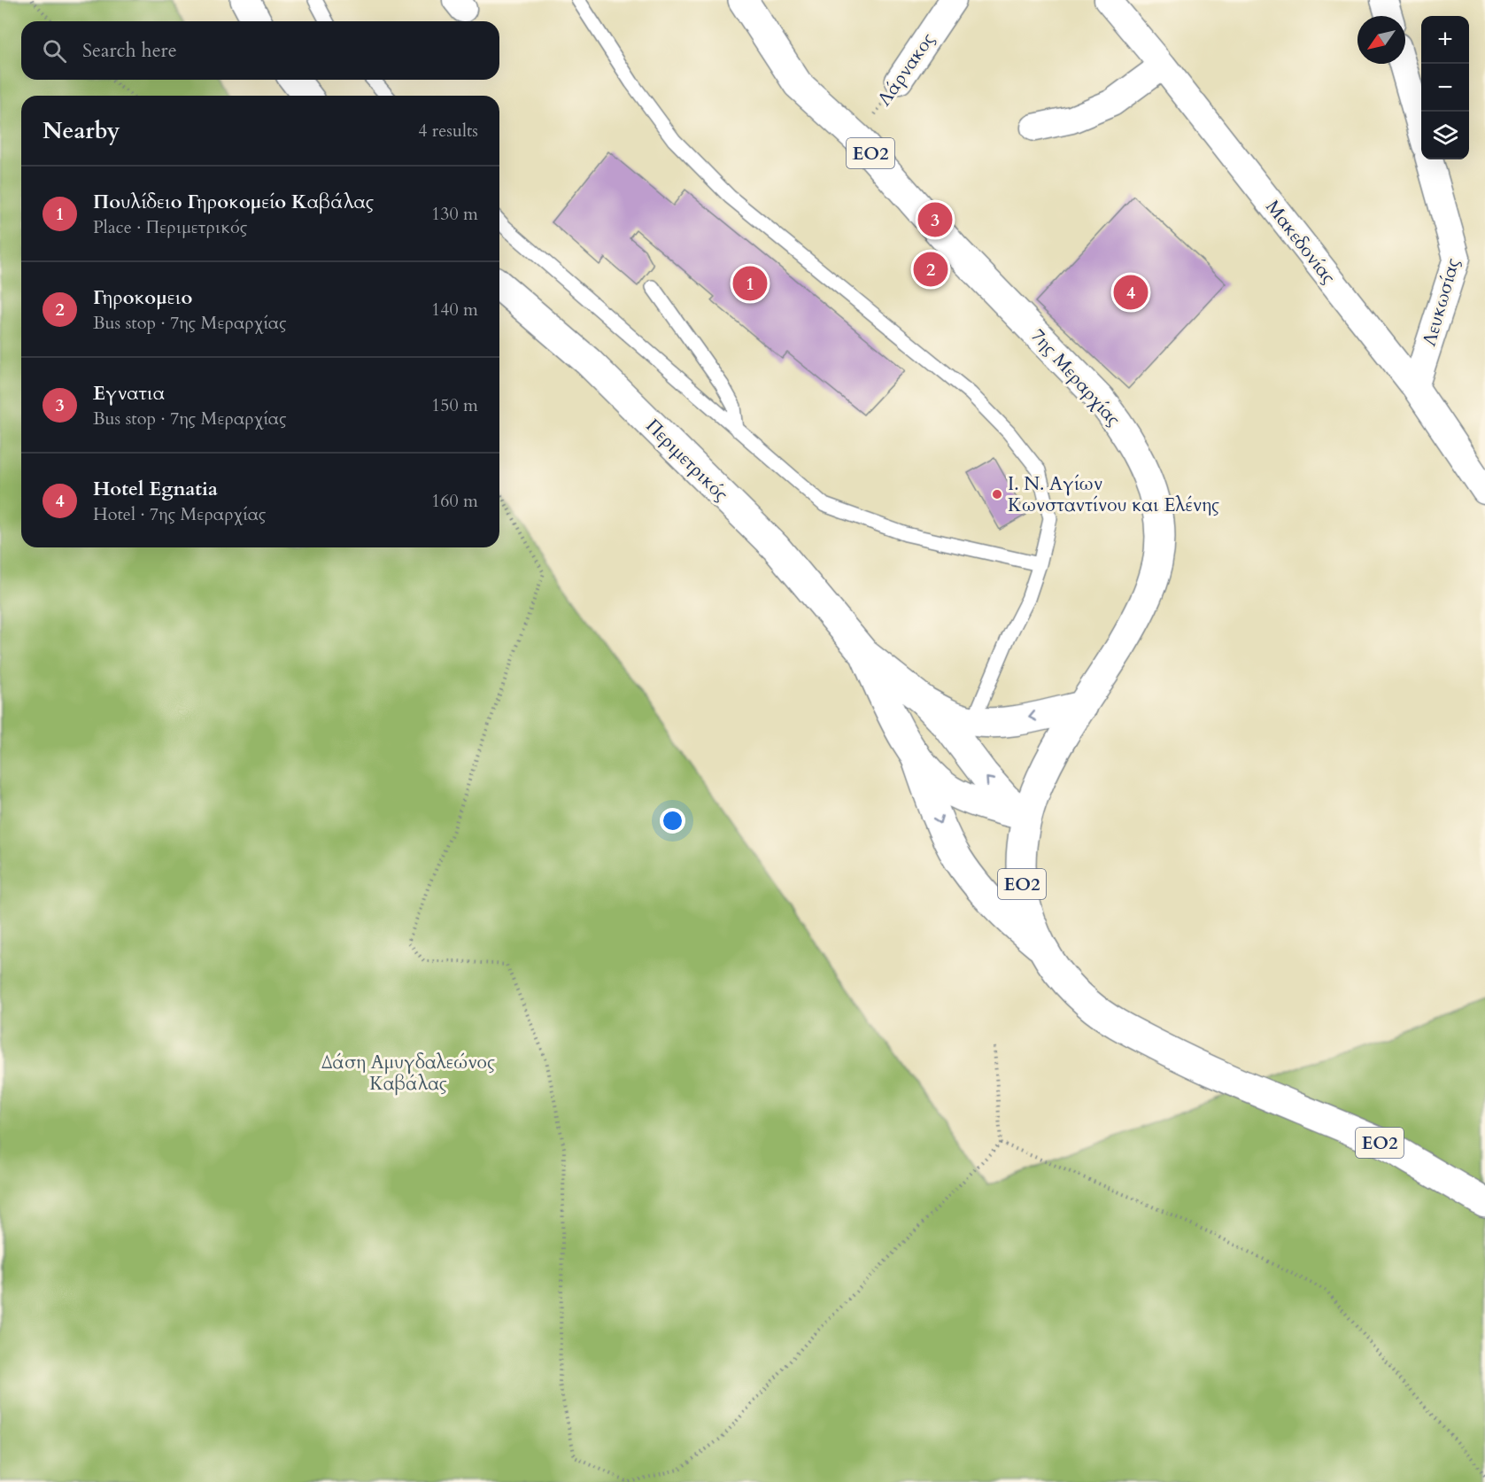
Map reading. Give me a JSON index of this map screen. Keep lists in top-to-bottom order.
{
  "streets": {
    "main road": ["ΕΟ2", "7ης Μεραρχίας", "Περιμετρικός"],
    "street": ["Λάρνακος", "Μακεδονίας", "Λευκωσίας"]
  },
  "crossings": [
    ["Λάρνακος", "7ης Μεραρχίας"],
    ["Μακεδονίας", "Λευκωσίας"],
    ["7ης Μεραρχίας", "Περιμετρικός"]
  ],
  "parks": ["Δάση Αμυγδαλεώνος Καβάλας"],
  "places": ["Ι. Ν. Αγίων Κωνσταντίνου και Ελένης"],
  "north": "bottom left",
  "page": {
    "map_buttons": ["+", "−"],
    "search": "Search here",
    "heading": ["Nearby", "4 results"],
    "list": [
      {
        "mark": "1",
        "name": "Πουλίδειο Γηροκομείο Καβάλας",
        "note": "Place · Περιμετρικός",
        "value": "130 m"
      },
      {
        "mark": "2",
        "name": "Γηροκομειο",
        "note": "Bus stop · 7ης Μεραρχίας",
        "value": "140 m"
      },
      {
        "mark": "3",
        "name": "Εγνατια",
        "note": "Bus stop · 7ης Μεραρχίας",
        "value": "150 m"
      },
      {
        "mark": "4",
        "name": "Hotel Egnatia",
        "note": "Hotel · 7ης Μεραρχίας",
        "value": "160 m"
      }
    ],
    "pins": [
      "3",
      "2",
      "1",
      "4"
    ]
  }
}
